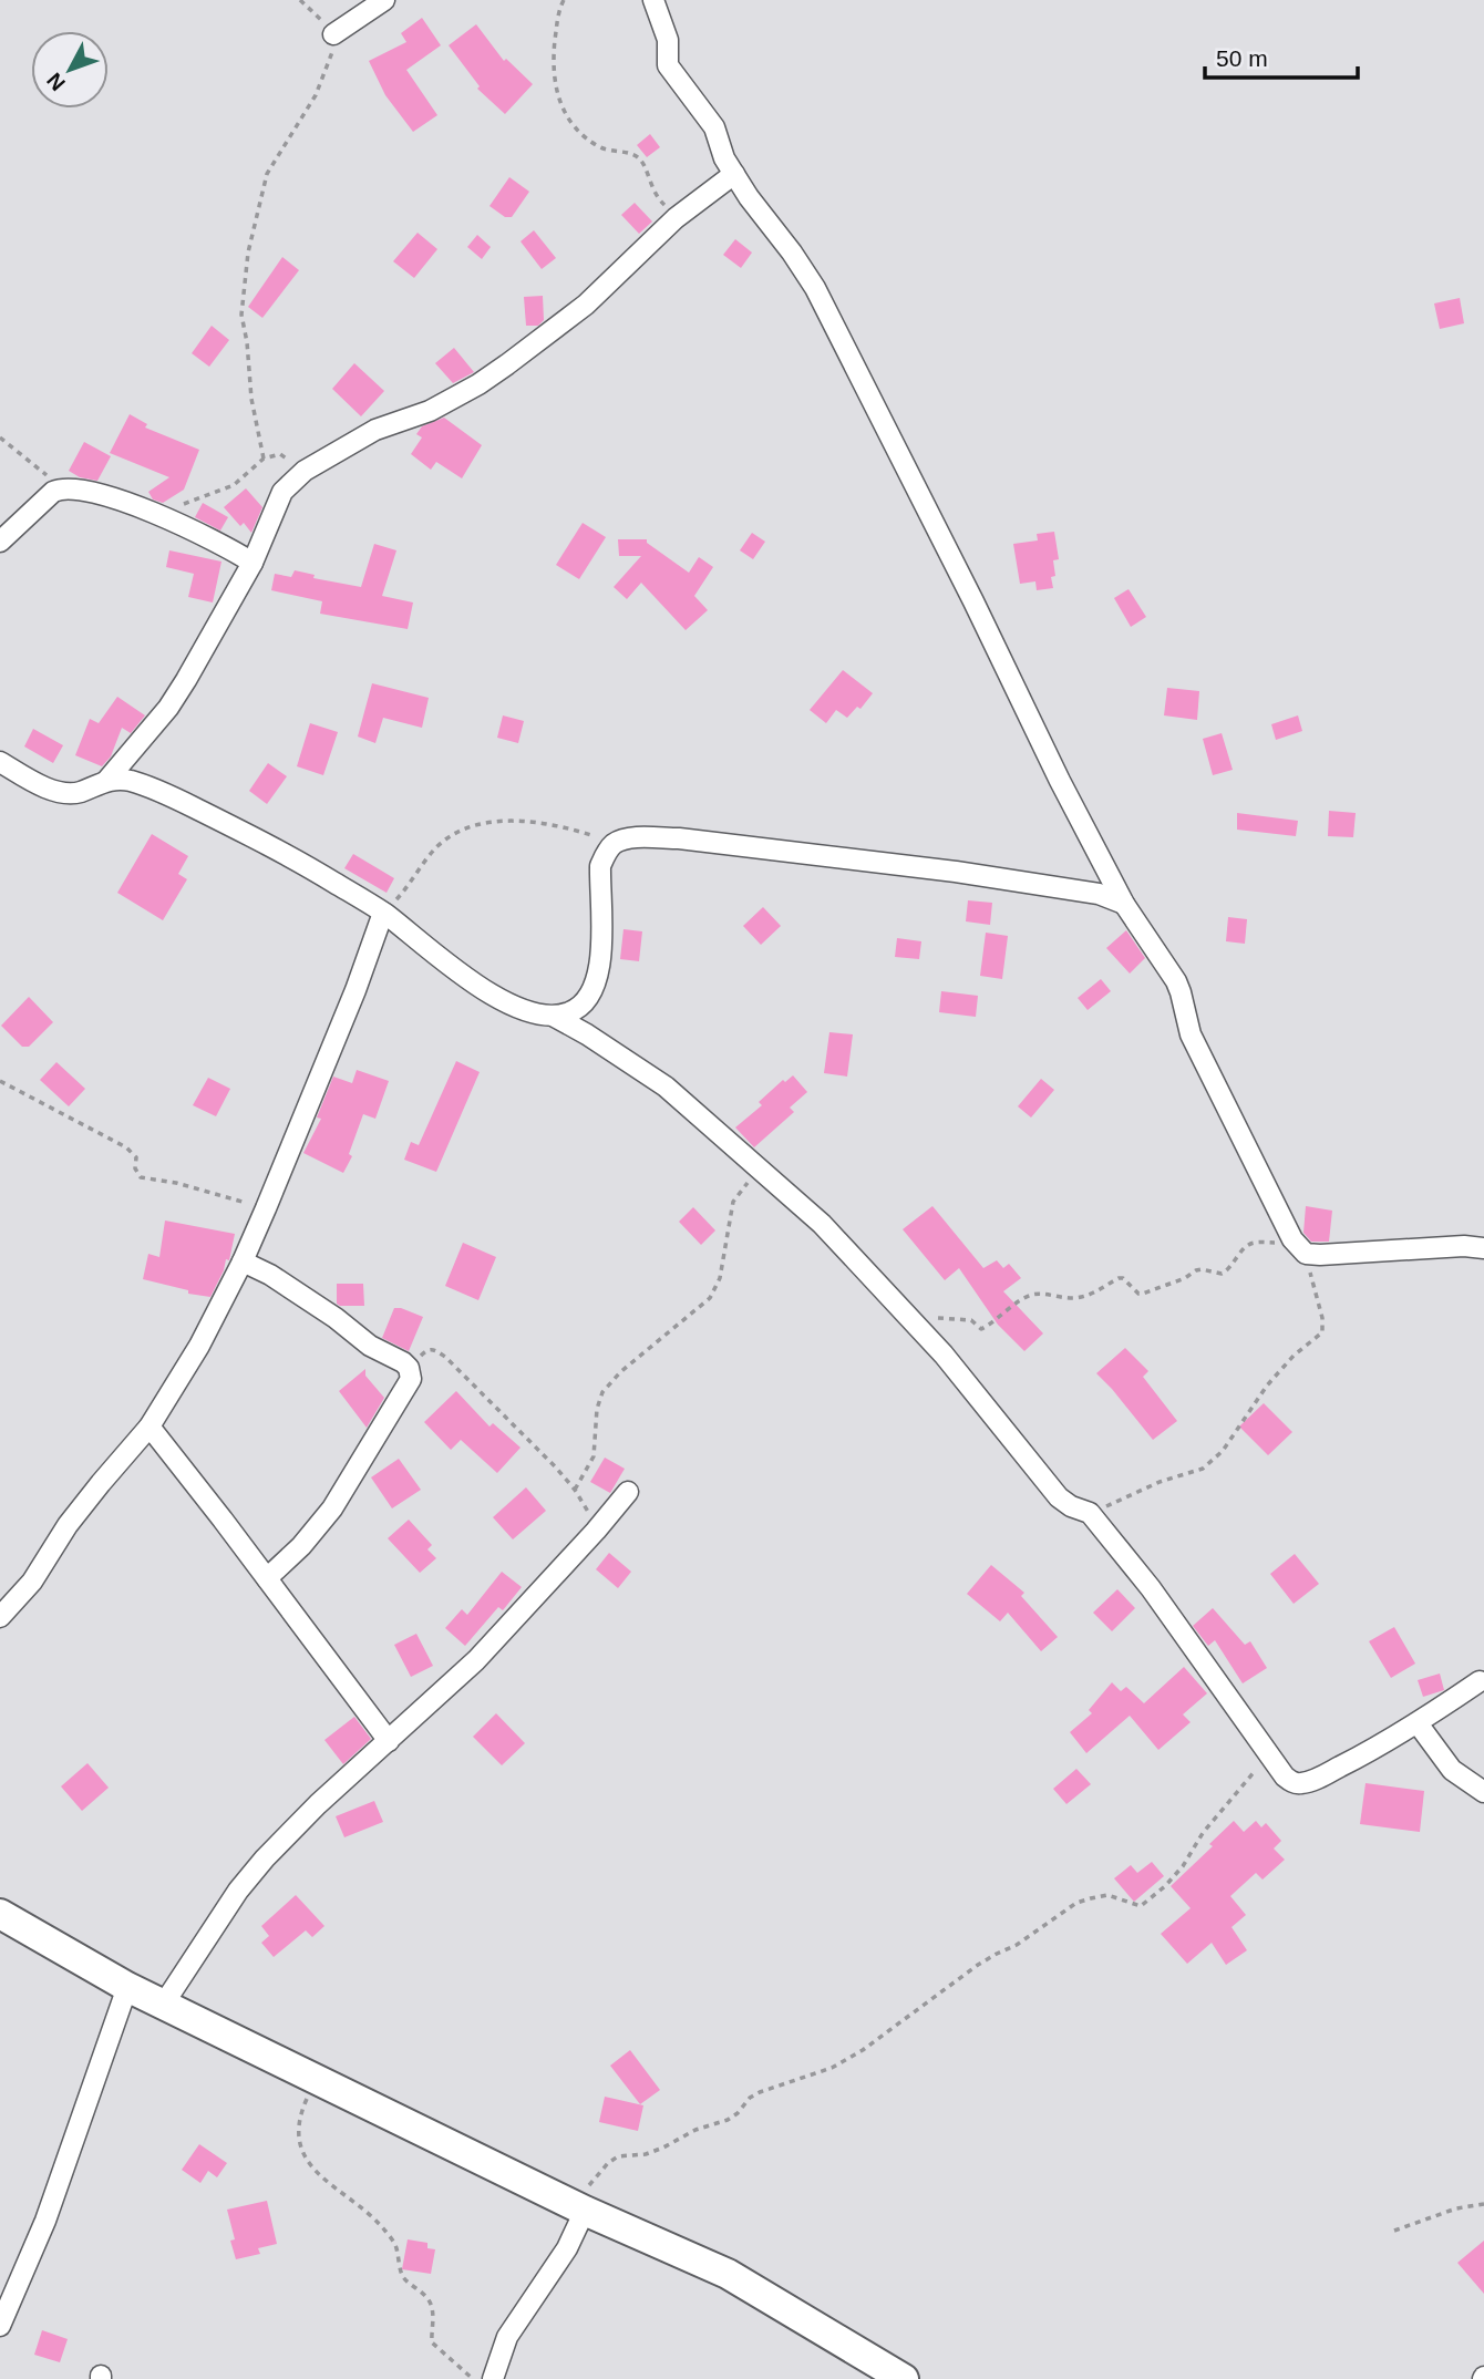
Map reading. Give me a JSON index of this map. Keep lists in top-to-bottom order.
{
  "scale_bar": "50 m",
  "north": "bottom left"
}
